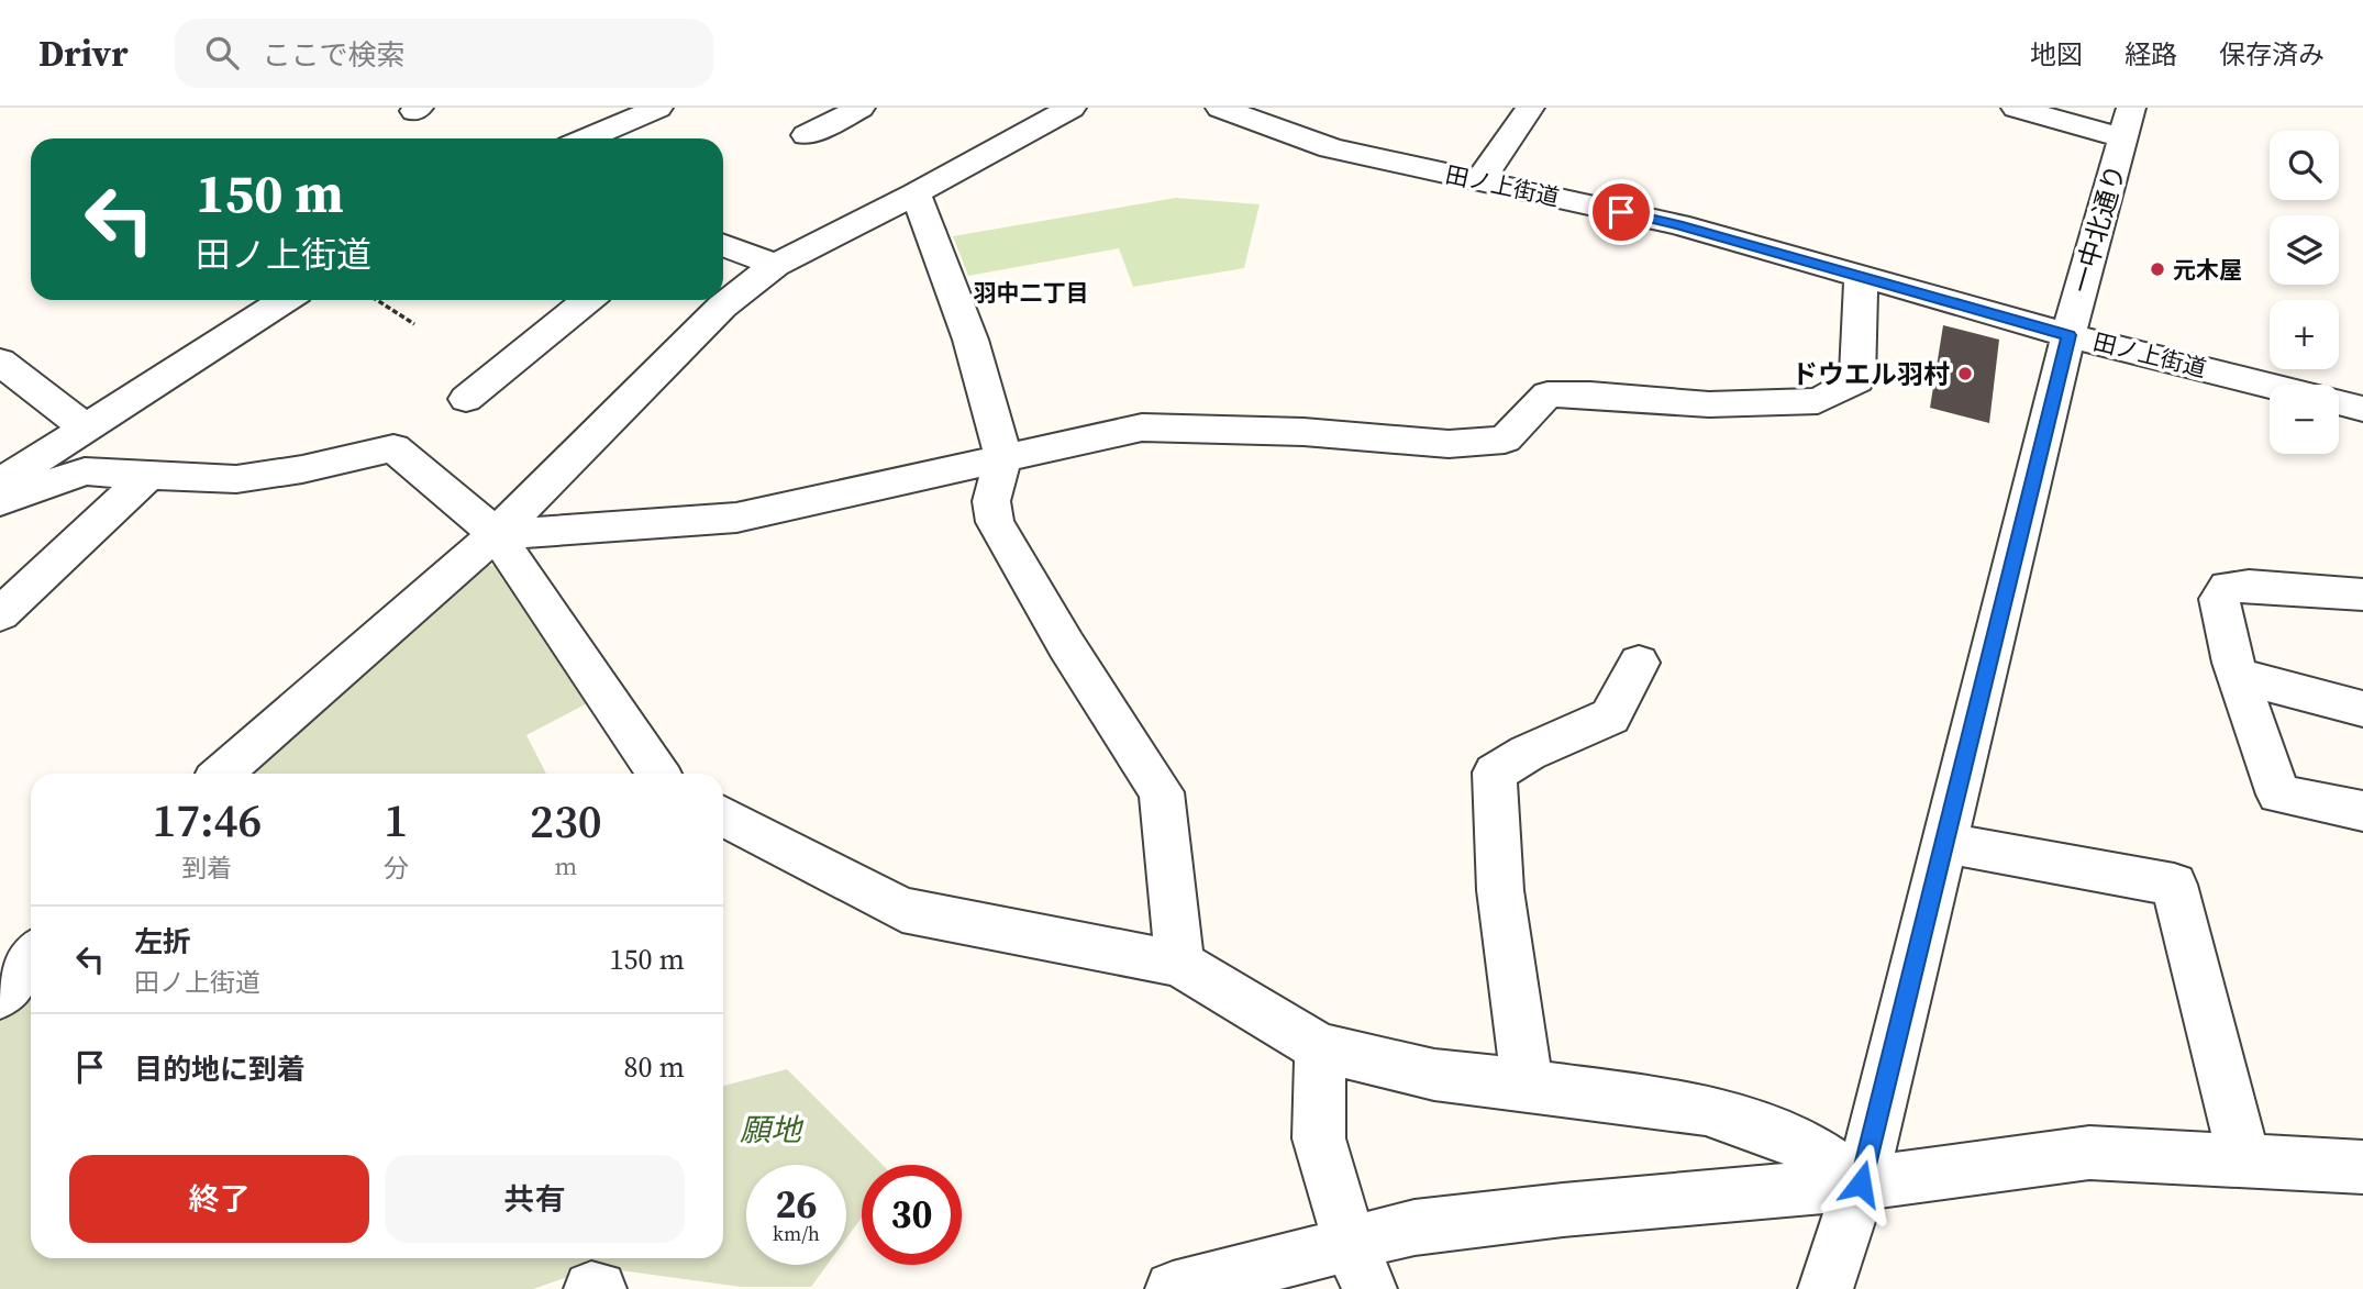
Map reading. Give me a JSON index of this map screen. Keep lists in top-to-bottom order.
{
  "streets": {
    "street": ["田ノ上街道", "一中北通り"]
  },
  "crossings": [
    ["田ノ上街道", "一中北通り"]
  ],
  "districts": ["羽中二丁目"],
  "parks": ["願地"],
  "places": ["元木屋", "ドウエル羽村"],
  "page": {
    "header": "Drivr",
    "search": "ここで検索",
    "nav": ["地図", "経路", "保存済み"],
    "map_buttons": ["+", "−"],
    "turn": ["150 m", "田ノ上街道"],
    "eta": [
      "17:46",
      "到着",
      "1",
      "分",
      "230",
      "m"
    ],
    "list": [
      {
        "name": "左折",
        "note": "田ノ上街道",
        "value": "150 m"
      },
      {
        "name": "目的地に到着",
        "value": "80 m"
      }
    ],
    "buttons": ["終了", "共有"],
    "speed": "26 km/h",
    "limit": "30"
  }
}
